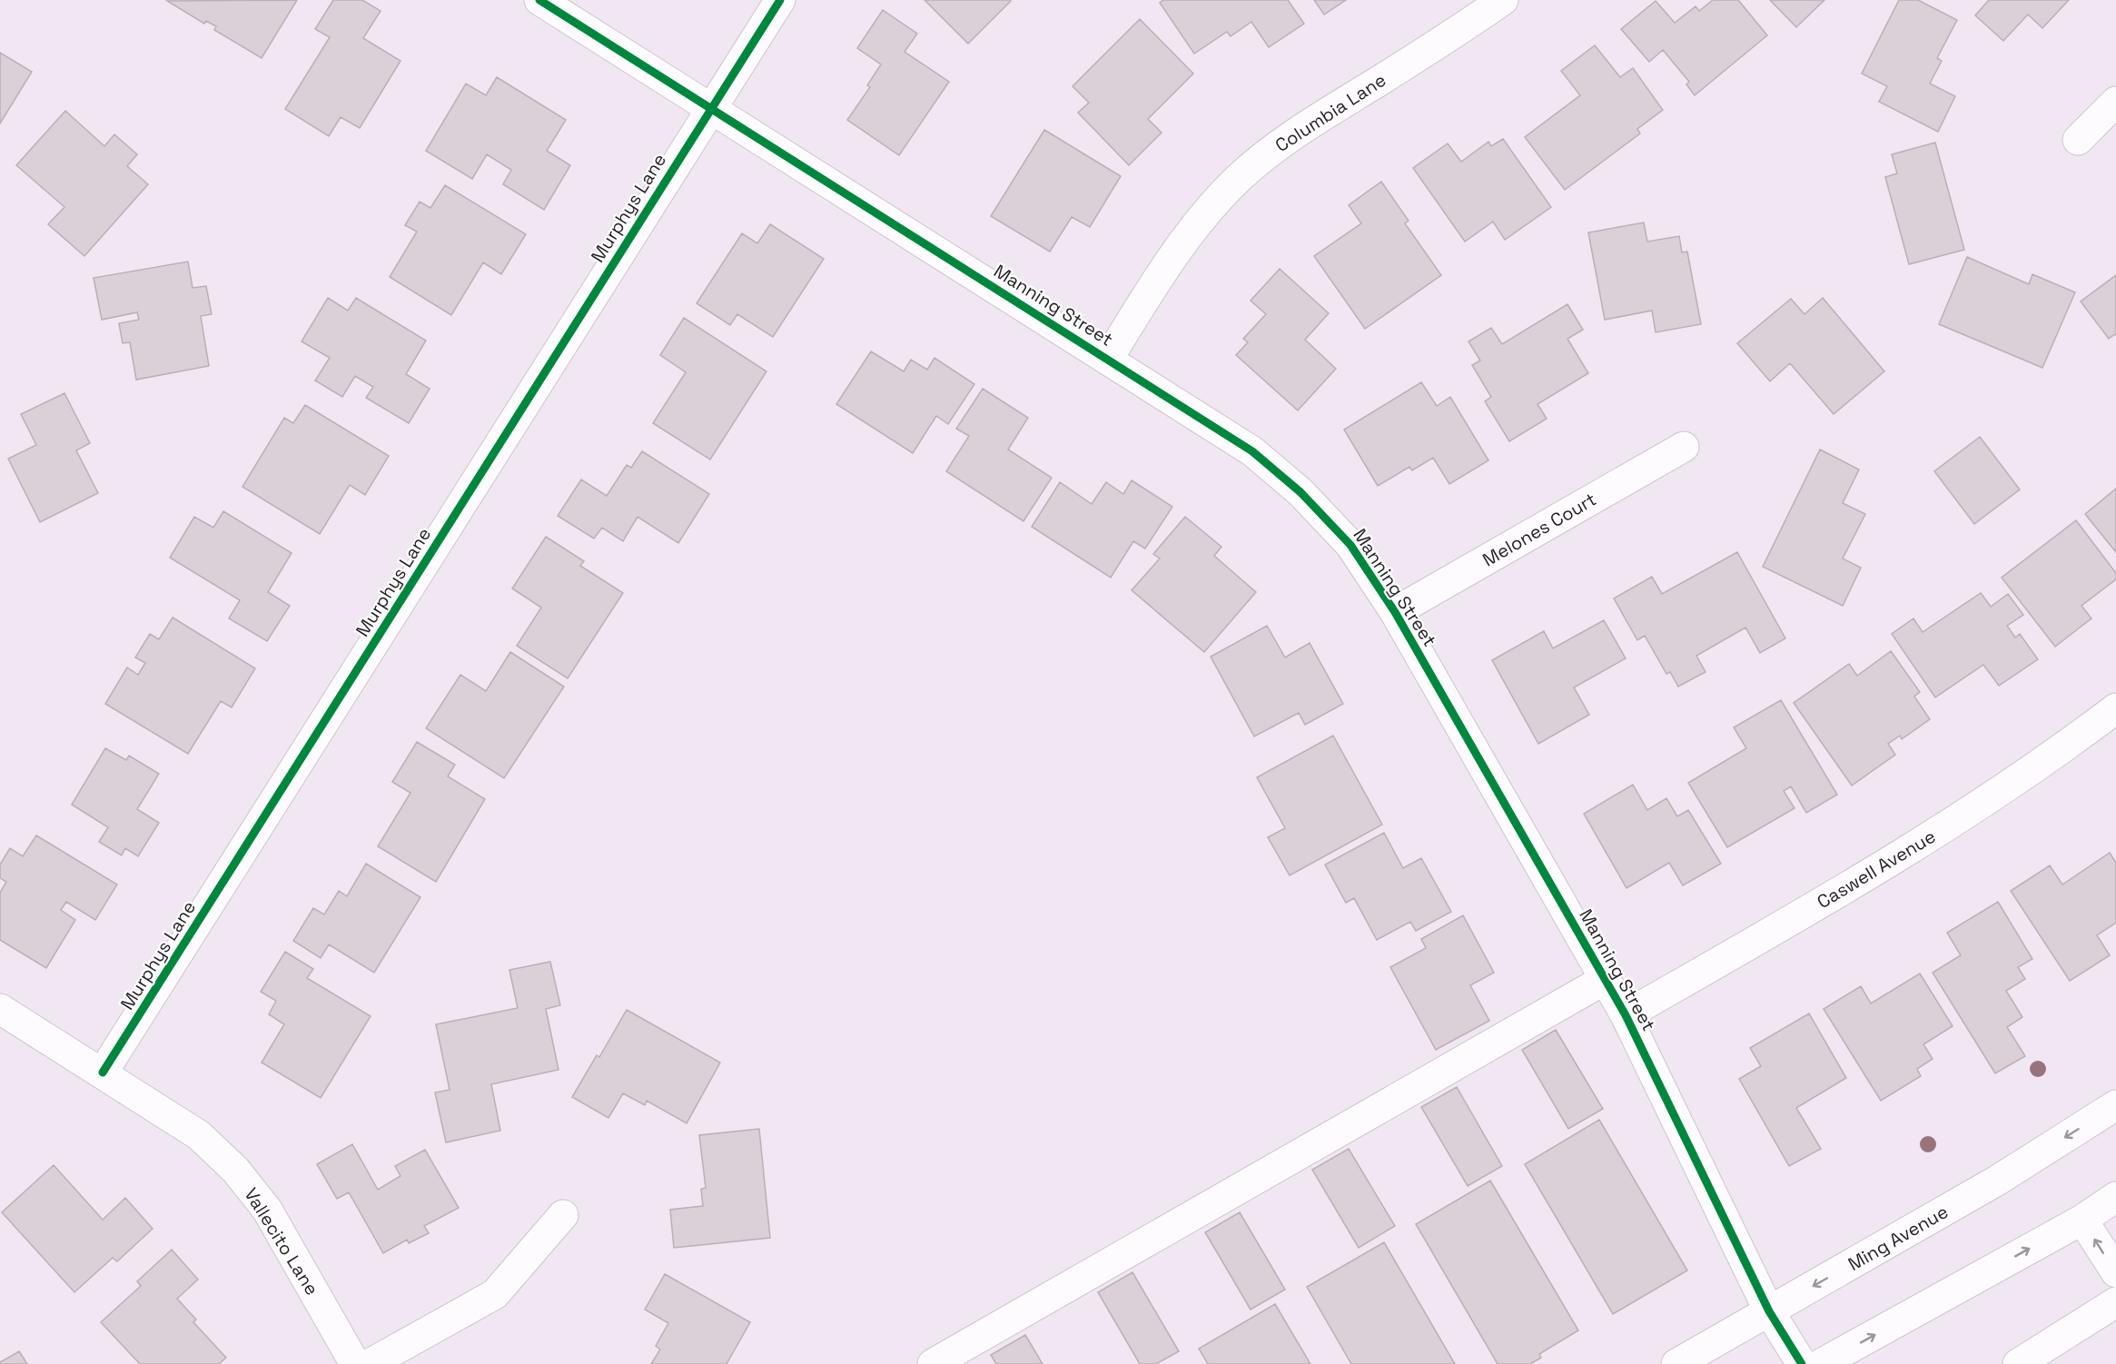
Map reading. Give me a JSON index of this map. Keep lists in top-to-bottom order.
{
  "streets": {
    "street": [
      "Columbia Lane",
      "Murphys Lane",
      "Manning Street",
      "Melones Court",
      "Caswell Avenue",
      "Ming Avenue",
      "Vallecito Lane"
    ]
  },
  "crossings": [
    ["Columbia Lane", "Manning Street"],
    ["Murphys Lane", "Manning Street"],
    ["Murphys Lane", "Vallecito Lane"],
    ["Manning Street", "Melones Court"],
    ["Manning Street", "Caswell Avenue"],
    ["Manning Street", "Ming Avenue"]
  ]
}
